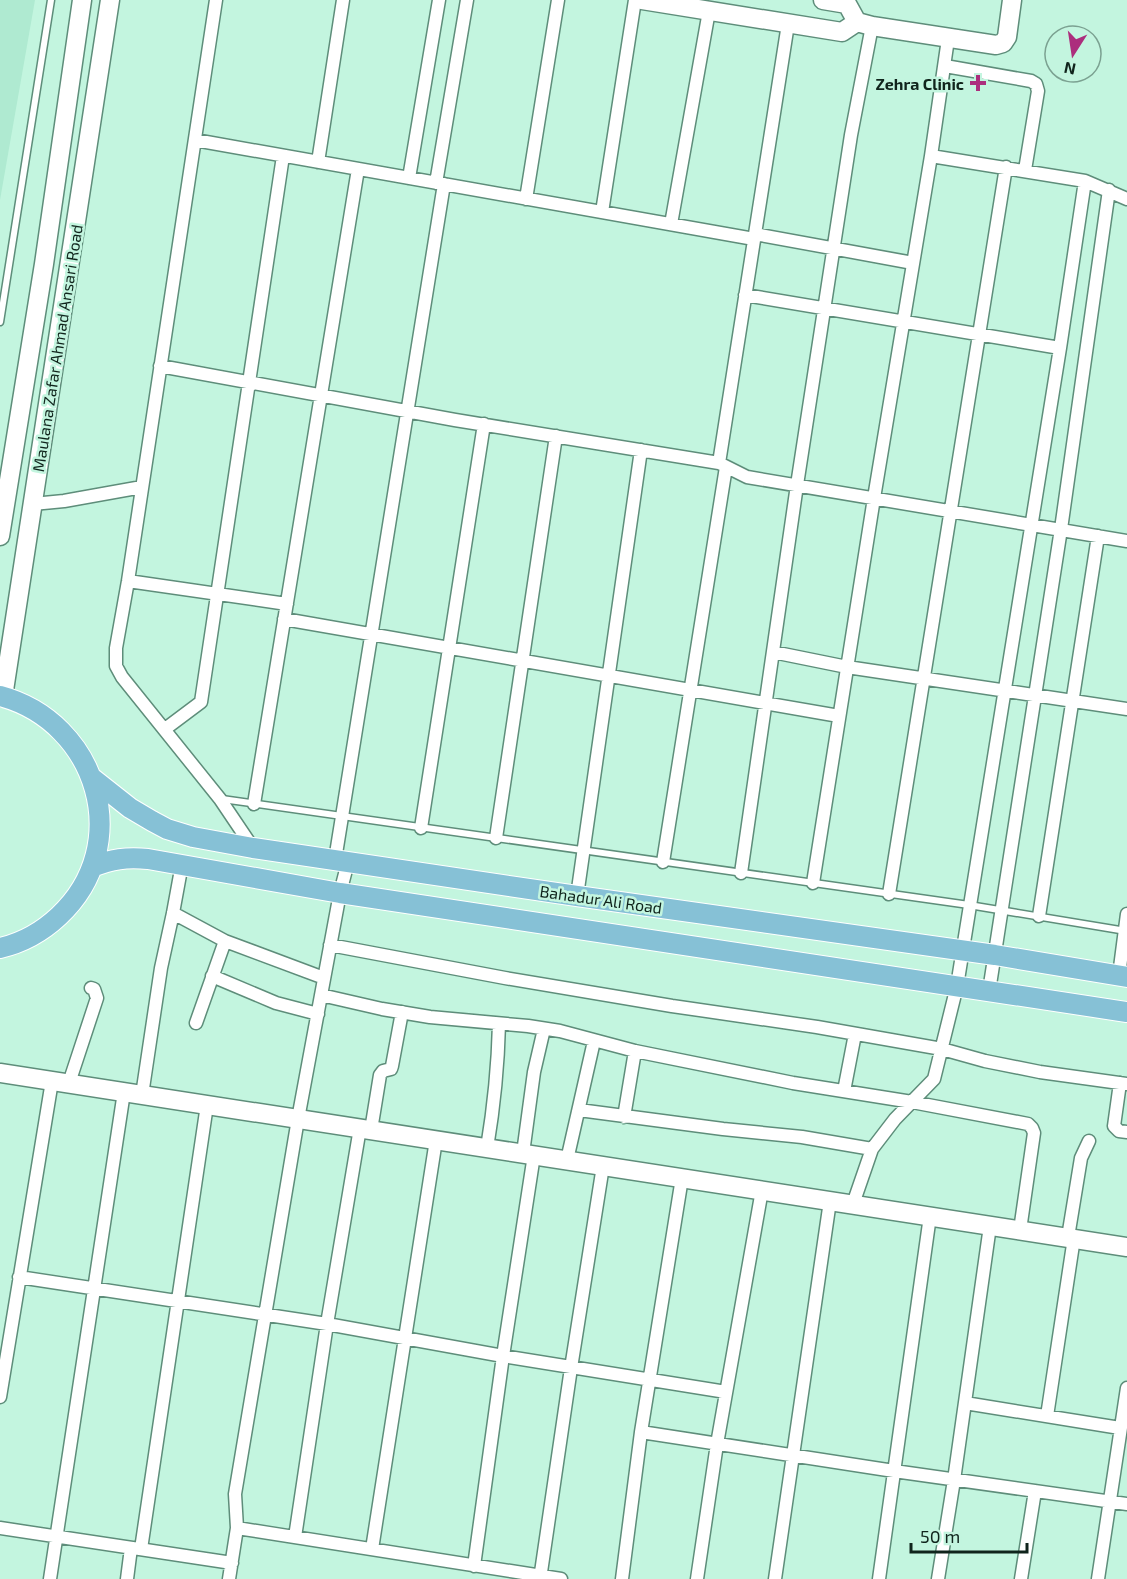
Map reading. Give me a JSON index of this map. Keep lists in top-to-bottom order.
{
  "streets": {
    "main road": ["Bahadur Ali Road"],
    "street": ["Maulana Zafar Ahmad Ansari Road"]
  },
  "places": {
    "health": ["Zehra Clinic"]
  },
  "scale_bar": "50 m",
  "north": "bottom"
}
